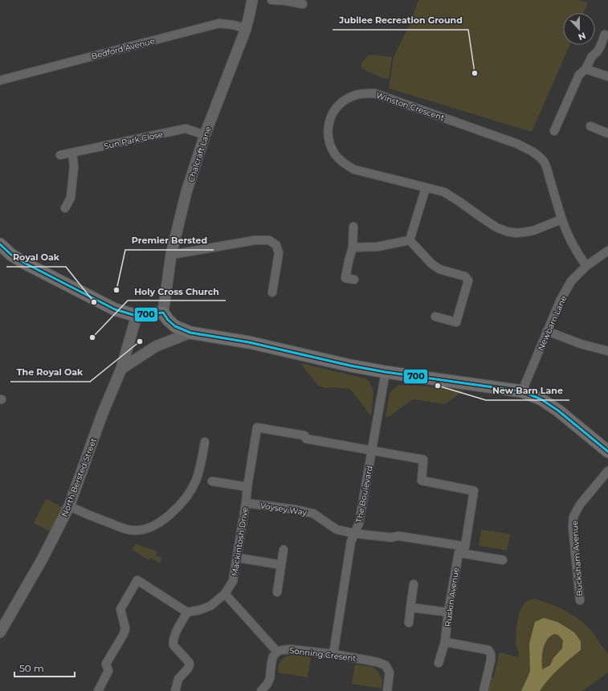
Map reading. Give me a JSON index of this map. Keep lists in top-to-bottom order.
{
  "streets": {
    "street": [
      "Bedford Avenue",
      "Winston Crescent",
      "Sun Park Close",
      "Chalcraft Lane",
      "Newbarn Lane",
      "North Bersted Street",
      "The Boulevard",
      "Voysey Way",
      "Mackintosh Drive",
      "Bucksham Avenue",
      "Ruskin Avenue",
      "Sonning Cresent"
    ]
  },
  "crossings": [
    ["Bedford Avenue", "Chalcraft Lane"],
    ["Winston Crescent", "Newbarn Lane"],
    ["Sun Park Close", "Chalcraft Lane"],
    ["The Boulevard", "Voysey Way"],
    ["The Boulevard", "Mackintosh Drive"],
    ["The Boulevard", "Sonning Cresent"],
    ["Voysey Way", "Mackintosh Drive"]
  ],
  "places": [
    "Jubilee Recreation Ground",
    "Premier Bersted",
    "Royal Oak",
    "Holy Cross Church",
    "The Royal Oak",
    "New Barn Lane"
  ],
  "lines": ["transit line 700"],
  "scale_bar": "50 m",
  "north": "bottom"
}
